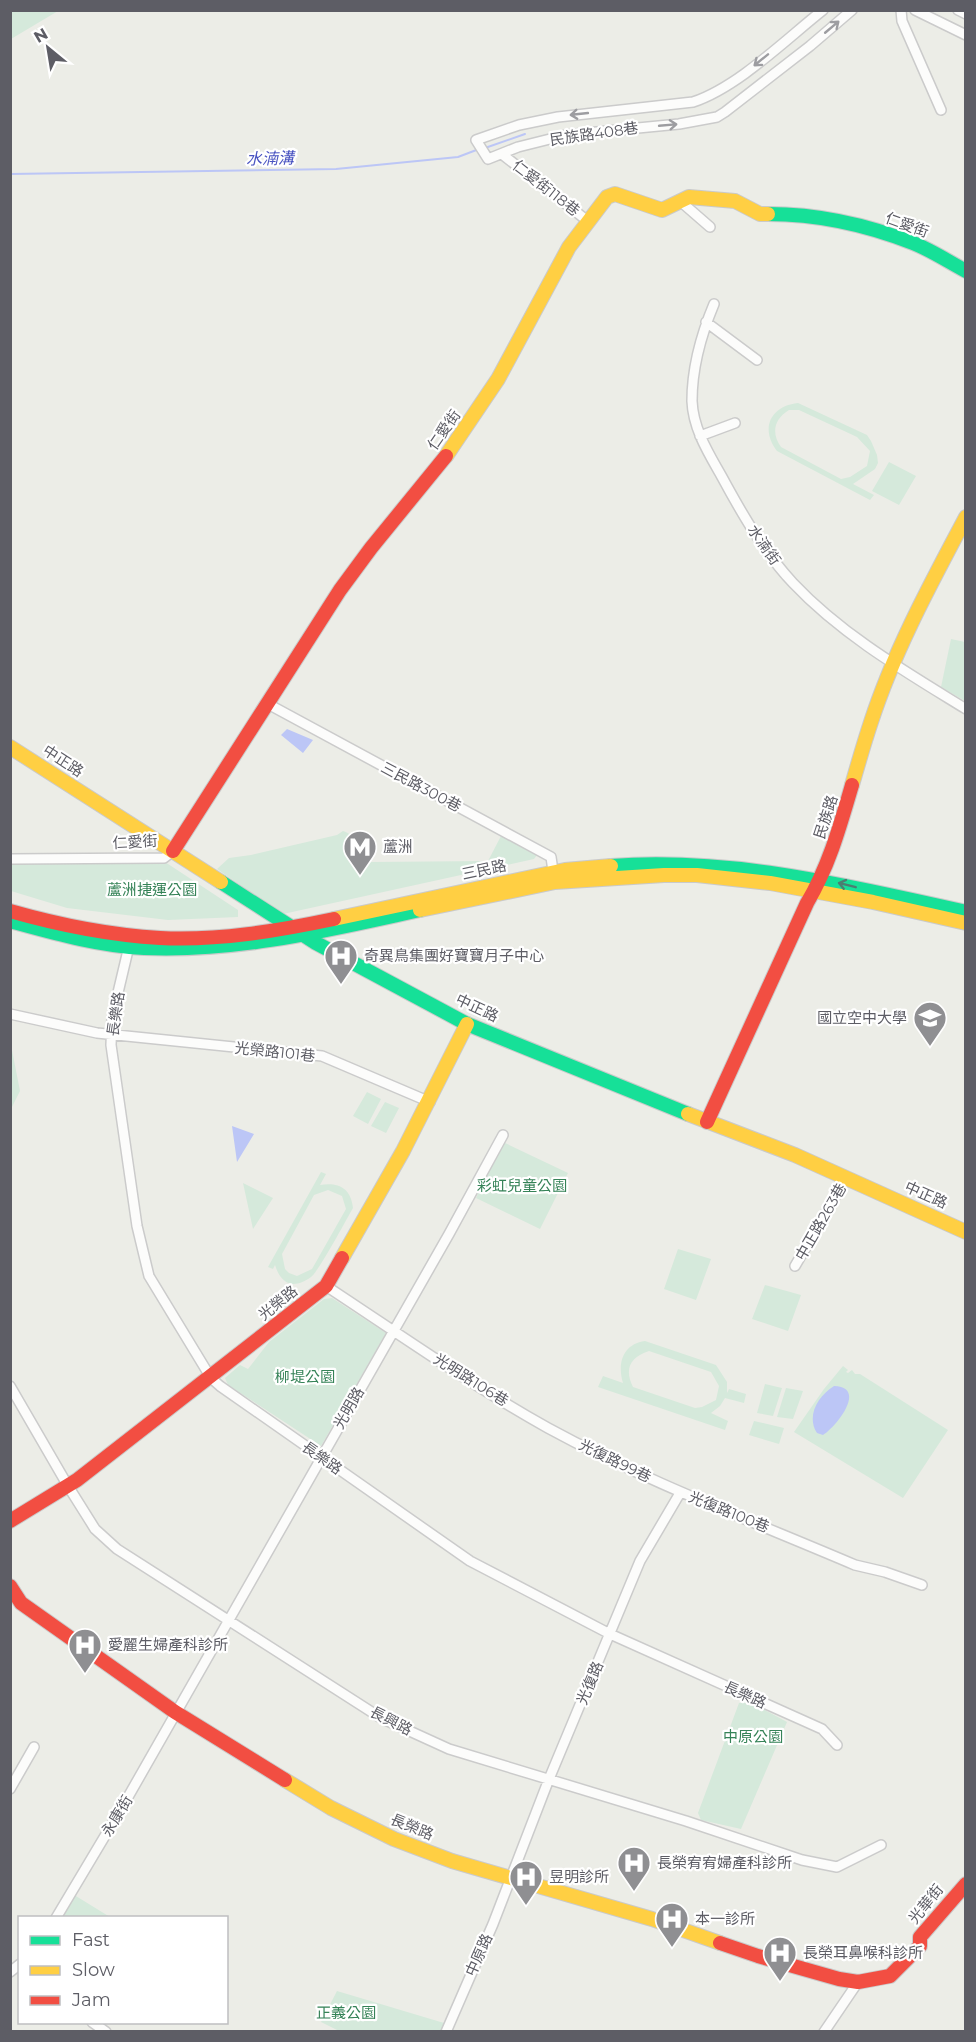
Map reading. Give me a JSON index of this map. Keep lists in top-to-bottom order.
{
  "streets": {
    "street": [
      "民族路408巷",
      "仁愛街118巷",
      "仁愛街",
      "水湳街",
      "中正路",
      "三民路300巷",
      "民族路",
      "三民路",
      "長樂路",
      "光榮路101巷",
      "中正路263巷",
      "光榮路",
      "光明路106巷",
      "光明路",
      "光復路99巷",
      "光復路100巷",
      "光復路",
      "長興路",
      "永康街",
      "長榮路",
      "光華街",
      "中原路"
    ]
  },
  "crossings": [
    ["民族路408巷", "仁愛街118巷"],
    ["仁愛街118巷", "仁愛街"],
    ["仁愛街", "中正路"],
    ["仁愛街", "三民路300巷"],
    ["水湳街", "民族路"],
    ["中正路", "民族路"],
    ["中正路", "三民路"],
    ["中正路", "中正路263巷"],
    ["中正路", "光榮路"],
    ["三民路300巷", "三民路"],
    ["民族路", "三民路"],
    ["三民路", "長樂路"],
    ["長樂路", "光榮路101巷"],
    ["長樂路", "光榮路"],
    ["長樂路", "光明路"],
    ["長樂路", "光復路"],
    ["光榮路101巷", "光榮路"],
    ["光榮路", "光明路106巷"],
    ["光榮路", "長興路"],
    ["光明路106巷", "光明路"],
    ["光明路106巷", "光復路99巷"],
    ["光明路", "長興路"],
    ["光明路", "永康街"],
    ["光明路", "長榮路"],
    ["光復路99巷", "光復路100巷"],
    ["光復路99巷", "光復路"],
    ["光復路100巷", "光復路"],
    ["光復路", "長興路"],
    ["光復路", "長榮路"],
    ["光復路", "中原路"],
    ["永康街", "長榮路"],
    ["長榮路", "光華街"],
    ["長榮路", "中原路"]
  ],
  "water": ["水湳溝"],
  "parks": [
    "蘆洲捷運公園",
    "彩虹兒童公園",
    "柳堤公園",
    "中原公園",
    "正義公園"
  ],
  "places": {
    "metro station": ["蘆洲"],
    "hospital": [
      "奇異鳥集團好寶寶月子中心",
      "愛麗生婦產科診所",
      "長榮宥宥婦產科診所",
      "昱明診所",
      "本一診所",
      "長榮耳鼻喉科診所"
    ],
    "school or university": ["國立空中大學"]
  },
  "legend": ["Fast", "Slow", "Jam"],
  "north": "top left"
}
